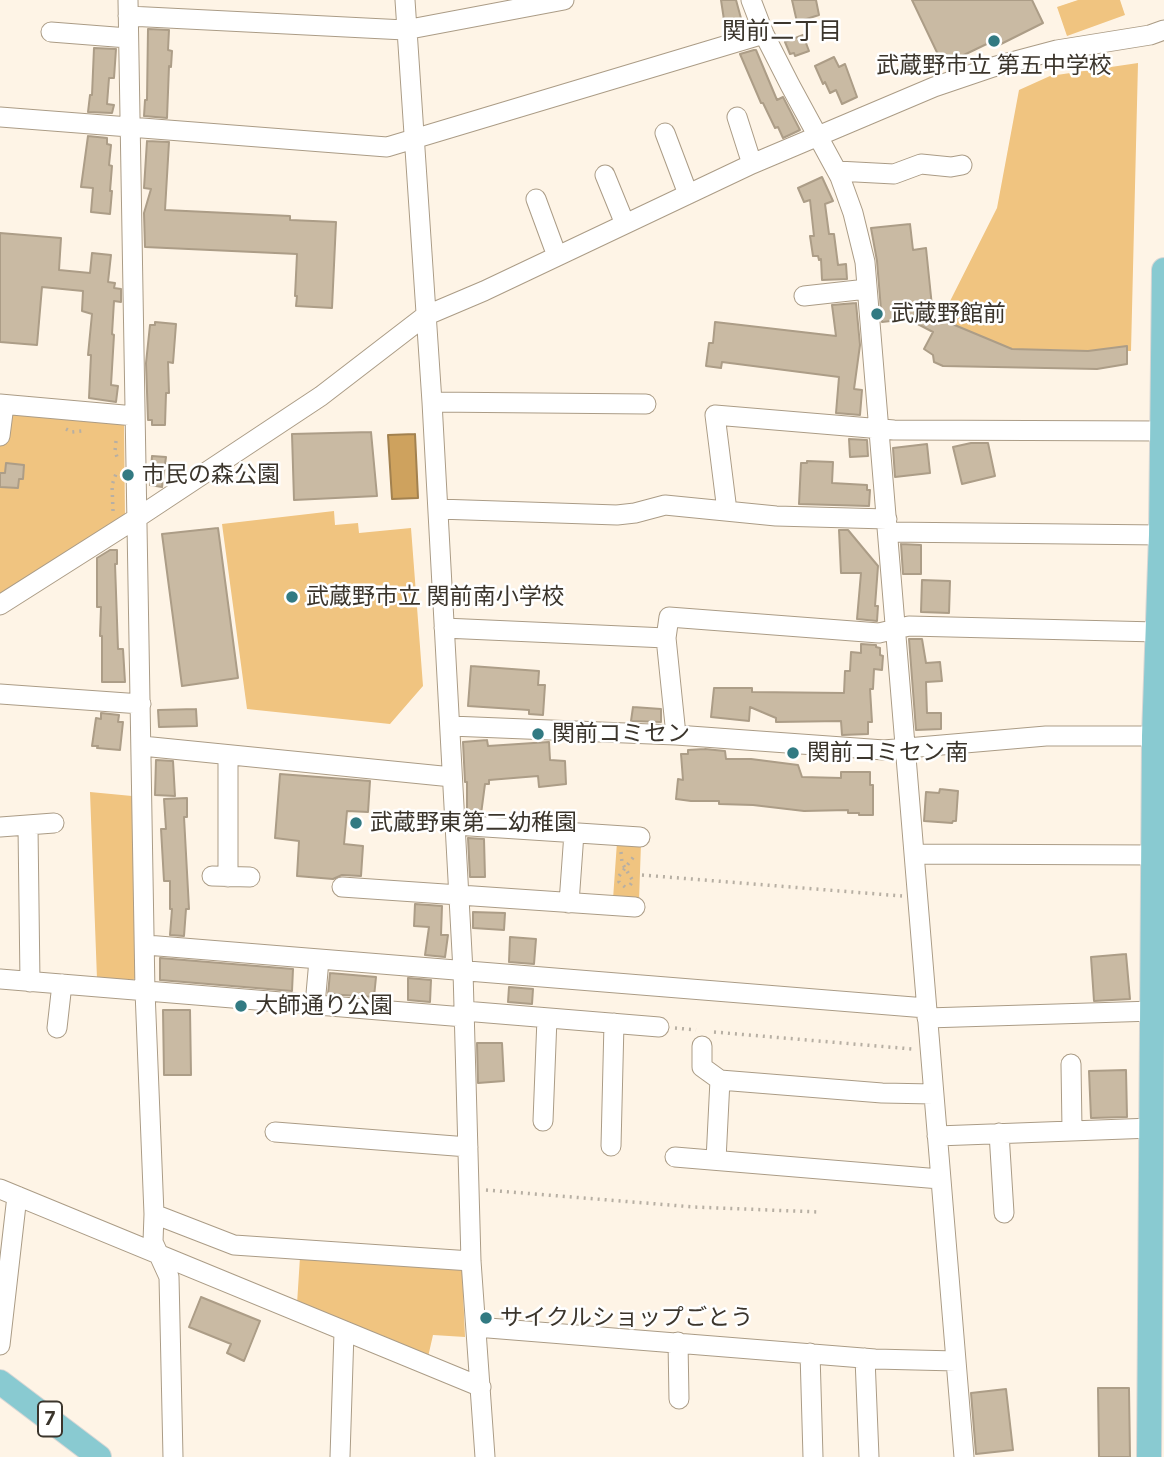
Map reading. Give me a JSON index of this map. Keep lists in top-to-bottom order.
{
  "streets": {
    "main road": ["7"]
  },
  "districts": ["関前二丁目"],
  "places": [
    "武蔵野市立 第五中学校",
    "武蔵野館前",
    "市民の森公園",
    "武蔵野市立 関前南小学校",
    "関前コミセン",
    "関前コミセン南",
    "武蔵野東第二幼稚園",
    "大師通り公園",
    "サイクルショップごとう"
  ]
}
